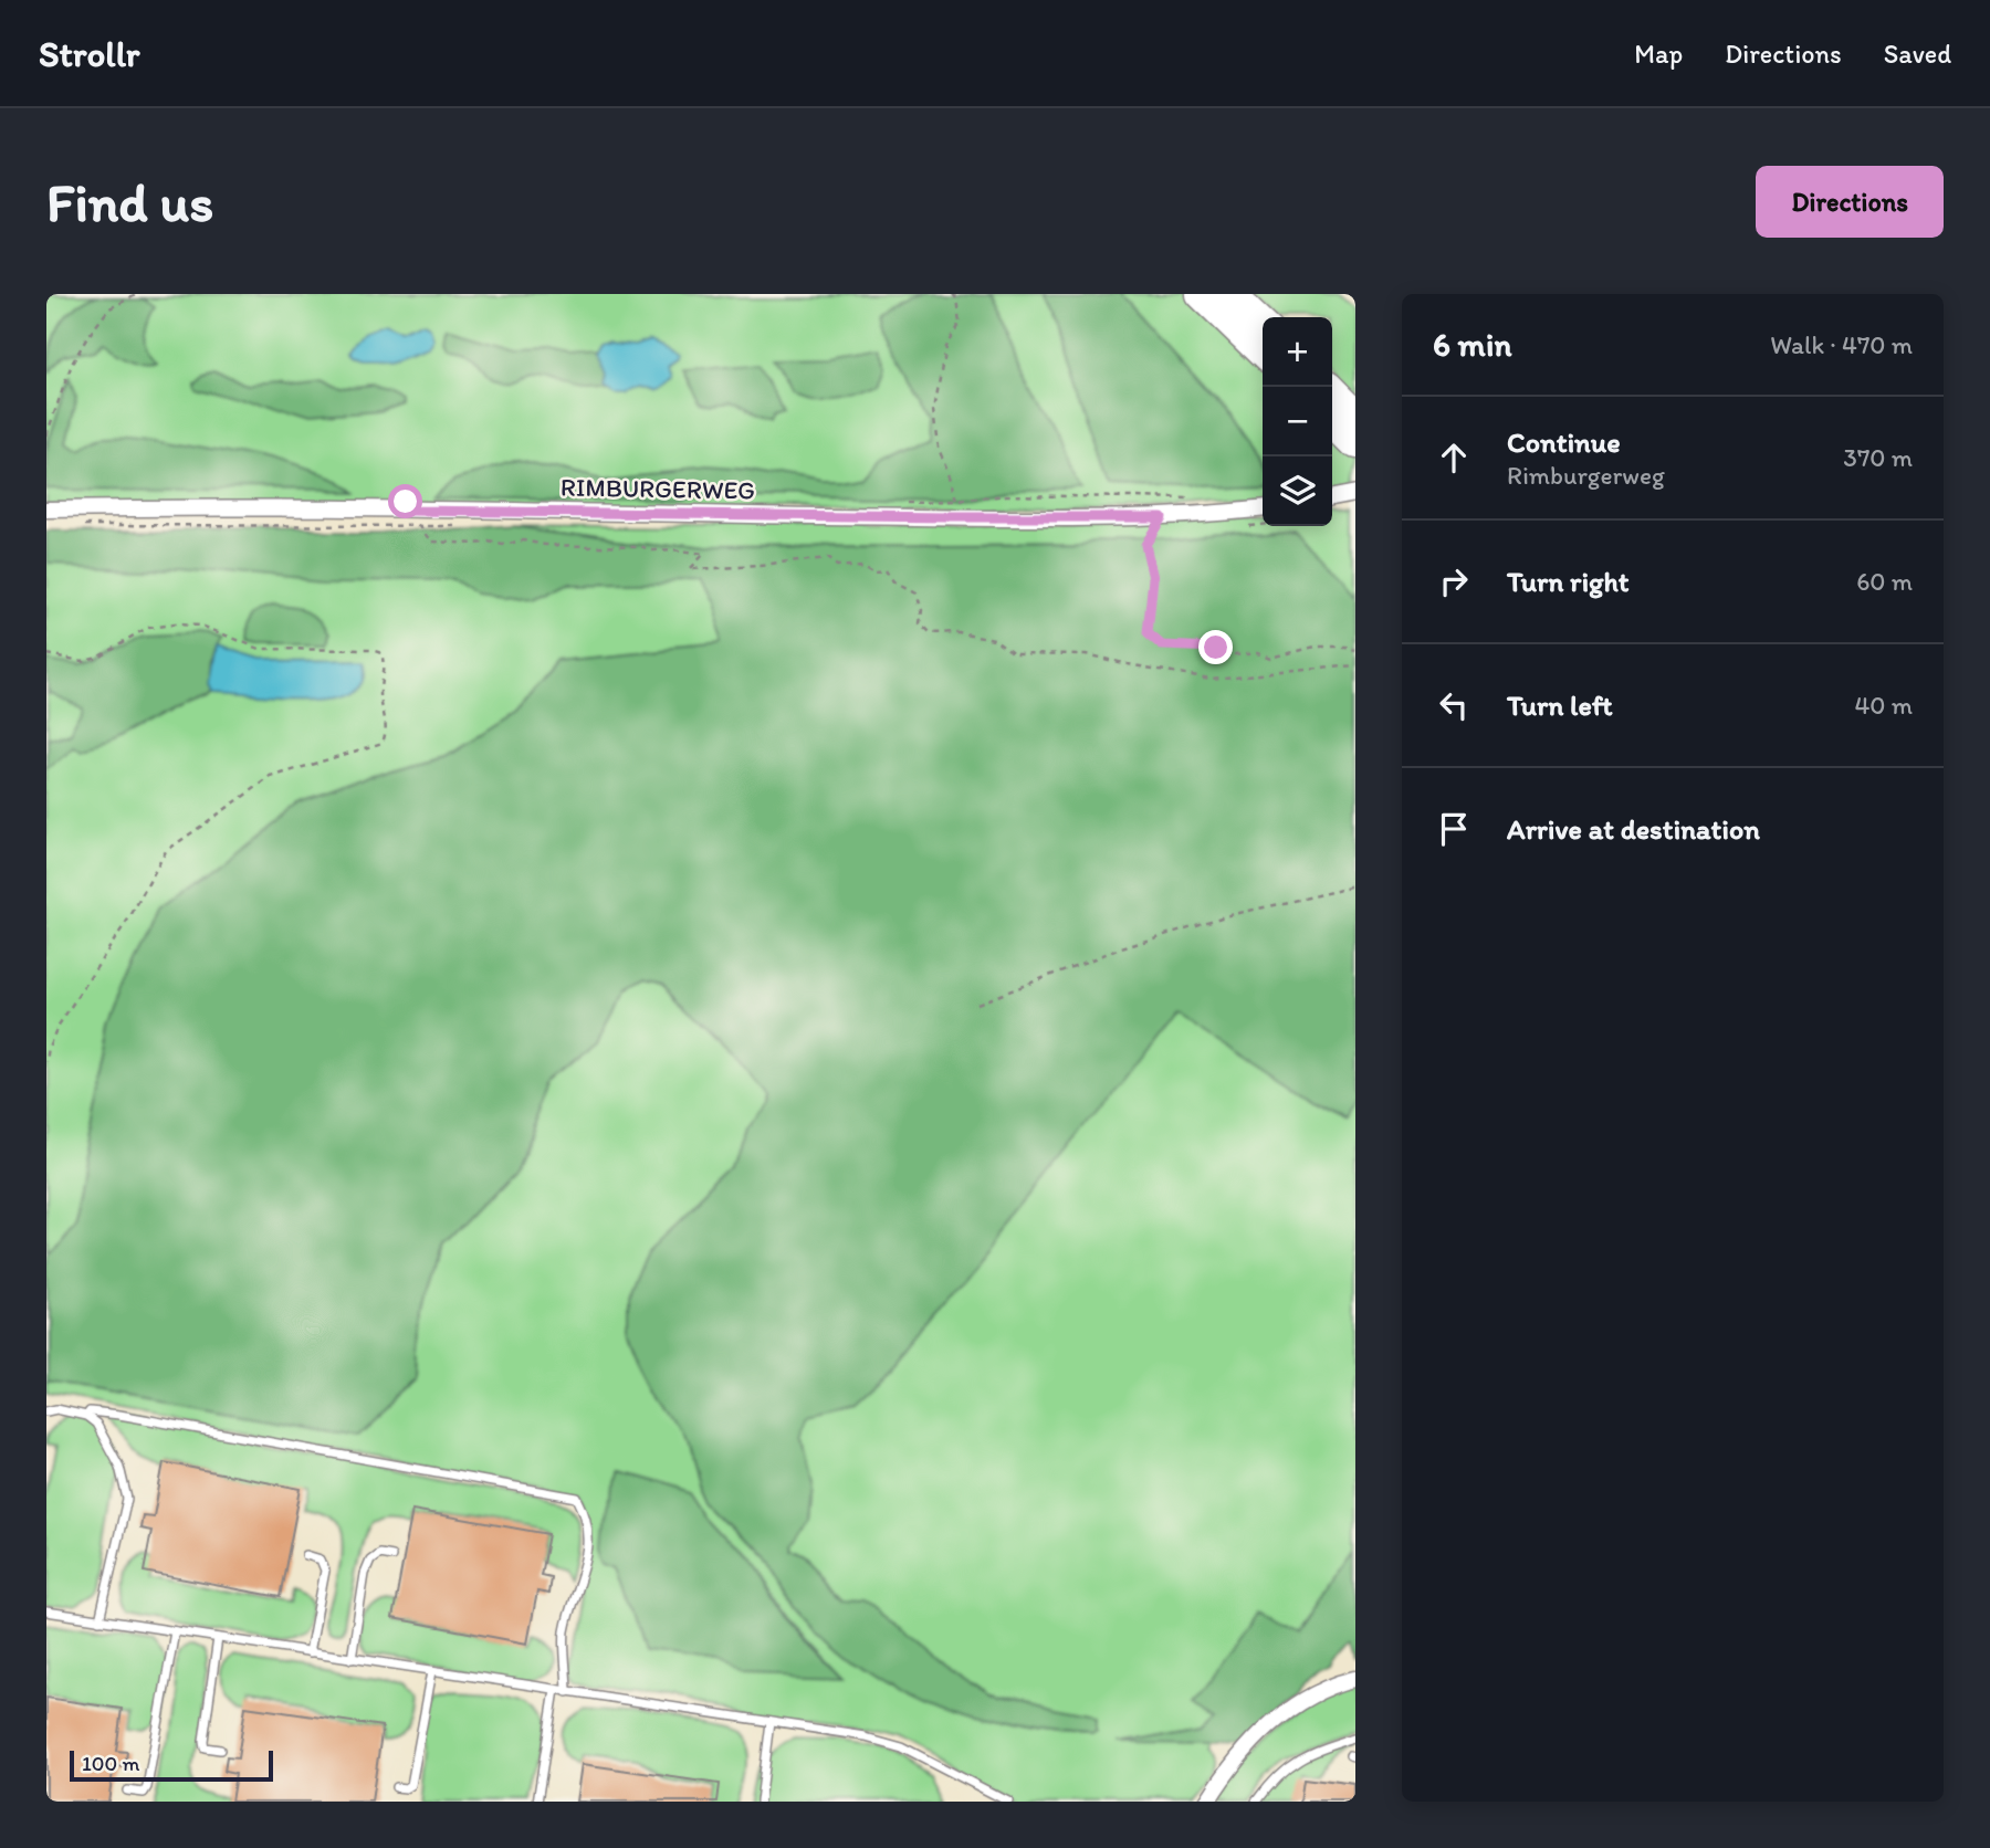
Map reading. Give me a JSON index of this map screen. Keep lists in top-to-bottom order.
{
  "streets": {
    "street": ["RIMBURGERWEG"]
  },
  "scale_bar": "100 m",
  "page": {
    "header": "Strollr",
    "nav": ["Map", "Directions", "Saved"],
    "buttons": "Directions",
    "title": "Find us",
    "heading": ["6 min", "Walk · 470 m"],
    "map_buttons": ["+", "−"],
    "list": [
      ["Continue", "Rimburgerweg", "370 m"],
      ["Turn right", "60 m"],
      ["Turn left", "40 m"],
      "Arrive at destination"
    ],
    "scale": "100 m"
  }
}
